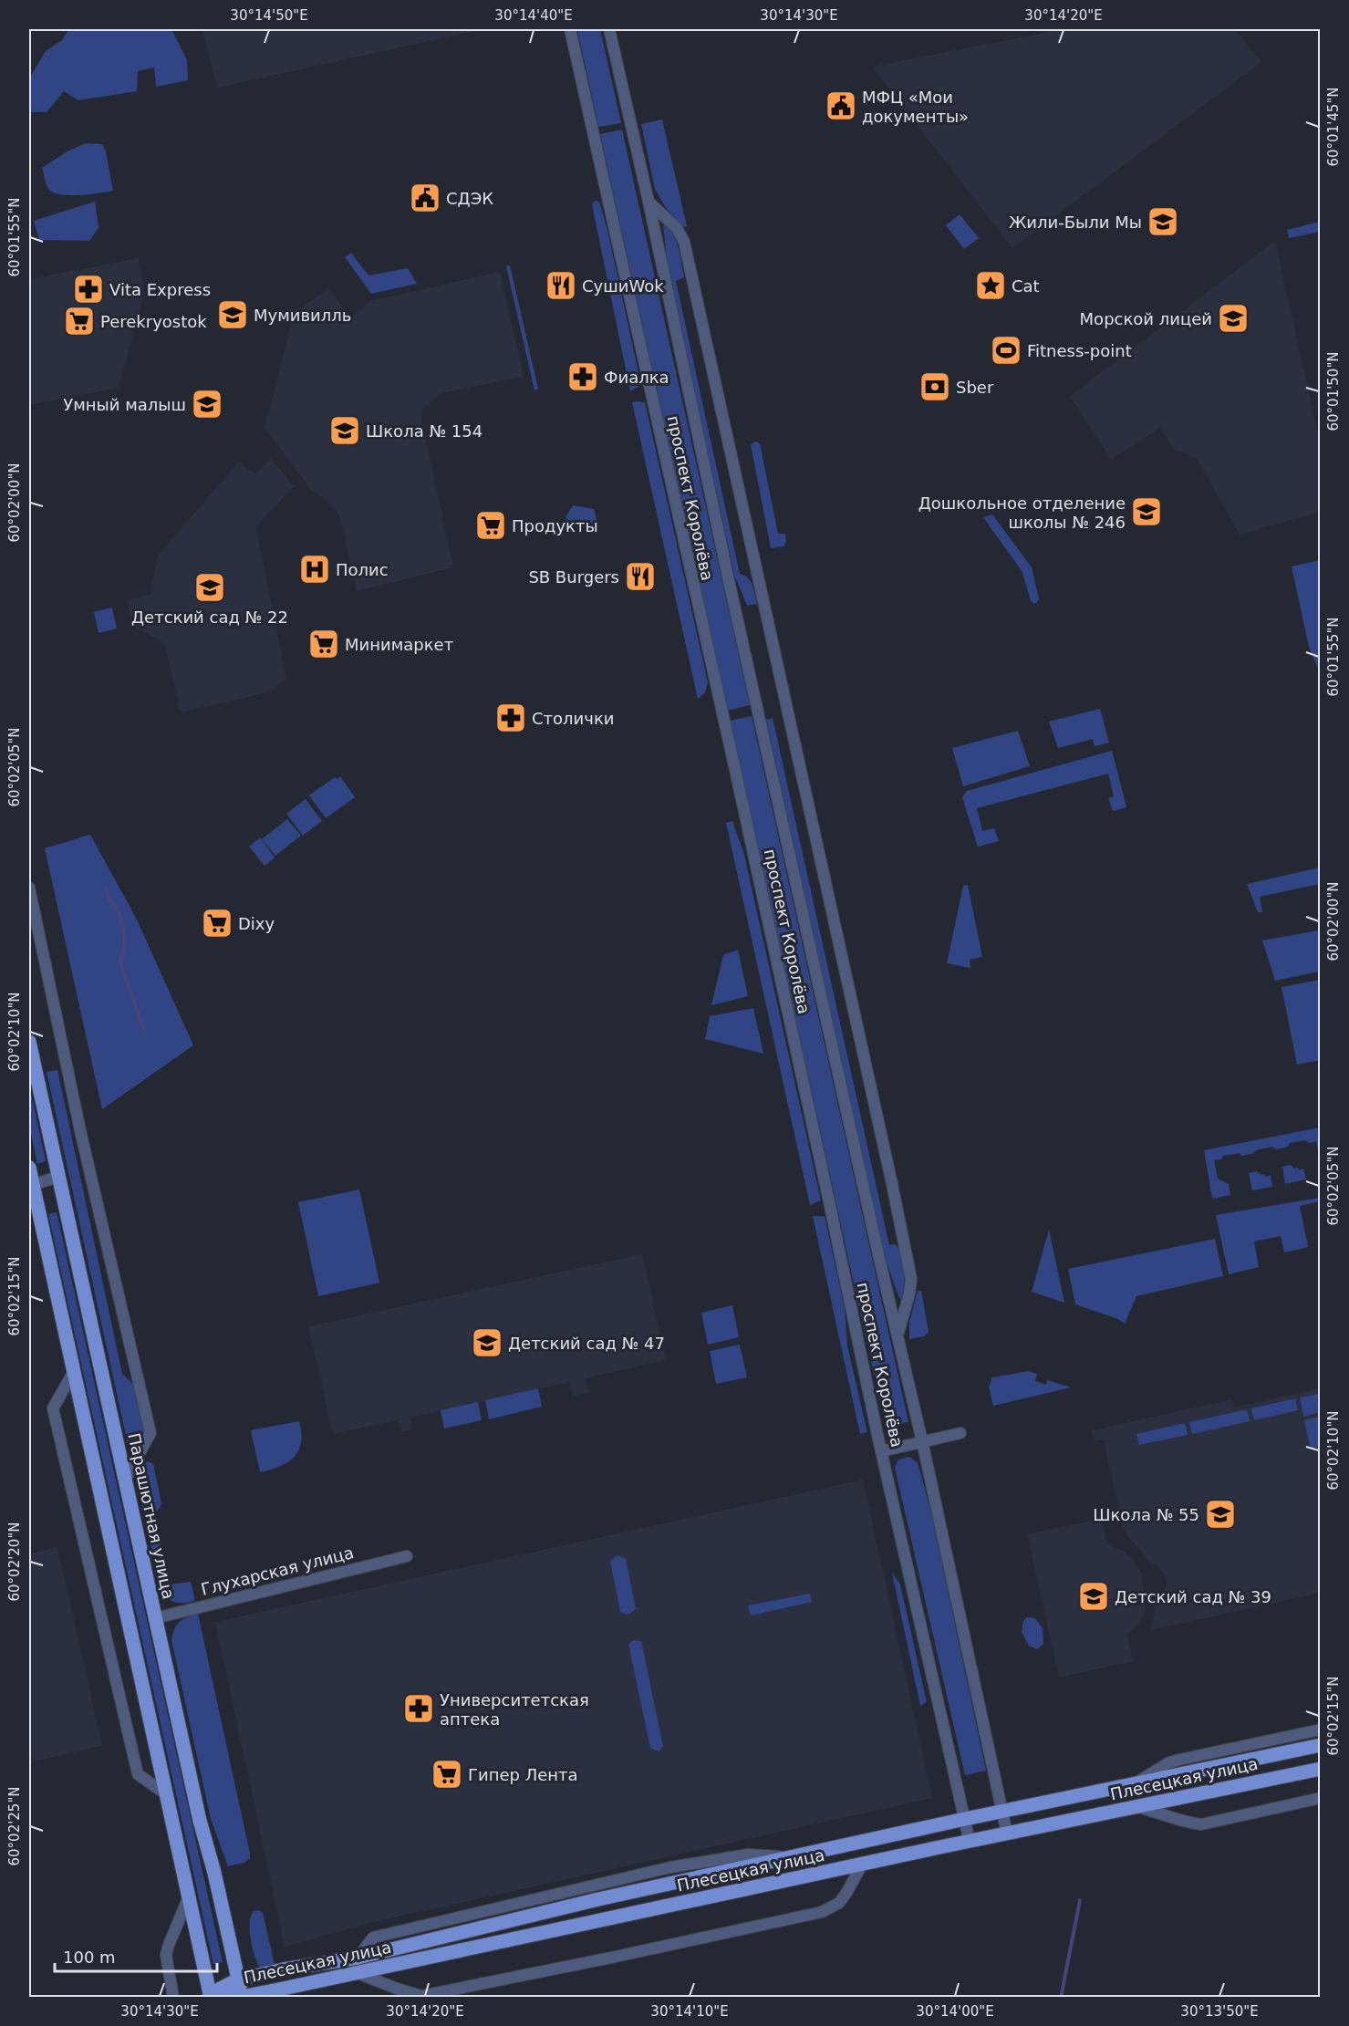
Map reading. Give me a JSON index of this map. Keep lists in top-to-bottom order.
{
  "streets": {
    "main road": ["Парашютная улица", "Плесецкая улица"],
    "street": ["проспект Королёва", "Глухарская улица"]
  },
  "crossings": [
    ["проспект Королёва", "Плесецкая улица"],
    ["Парашютная улица", "Глухарская улица"],
    ["Парашютная улица", "Плесецкая улица"]
  ],
  "places": {
    "public building": ["МФЦ «Мои документы»", "СДЭК"],
    "school or university": [
      "Жили-Были Мы",
      "Мумивилль",
      "Морской лицей",
      "Умный малыш",
      "Школа № 154",
      "Дошкольное отделение школы № 246",
      "Детский сад № 22",
      "Детский сад № 47",
      "Школа № 55",
      "Детский сад № 39"
    ],
    "restaurant": ["СушиWok", "SB Burgers"],
    "place": ["Cat"],
    "pharmacy": [
      "Vita Express",
      "Фиалка",
      "Столички",
      "Университетская аптека"
    ],
    "supermarket": [
      "Perekryostok",
      "Продукты",
      "Минимаркет",
      "Dixy",
      "Гипер Лента"
    ],
    "sports": ["Fitness-point"],
    "bank": ["Sber"],
    "hospital": ["Полис"]
  },
  "scale_bar": "100 m",
  "coordinates": [
    "30°14'50\"E",
    "30°14'40\"E",
    "30°14'30\"E",
    "30°14'20\"E",
    "60°01'45\"N",
    "60°01'55\"N",
    "60°01'50\"N",
    "60°02'00\"N",
    "60°02'05\"N",
    "60°02'10\"N",
    "60°02'15\"N",
    "60°02'20\"N",
    "60°02'25\"N",
    "30°14'10\"E",
    "30°14'00\"E",
    "30°13'50\"E"
  ]
}
